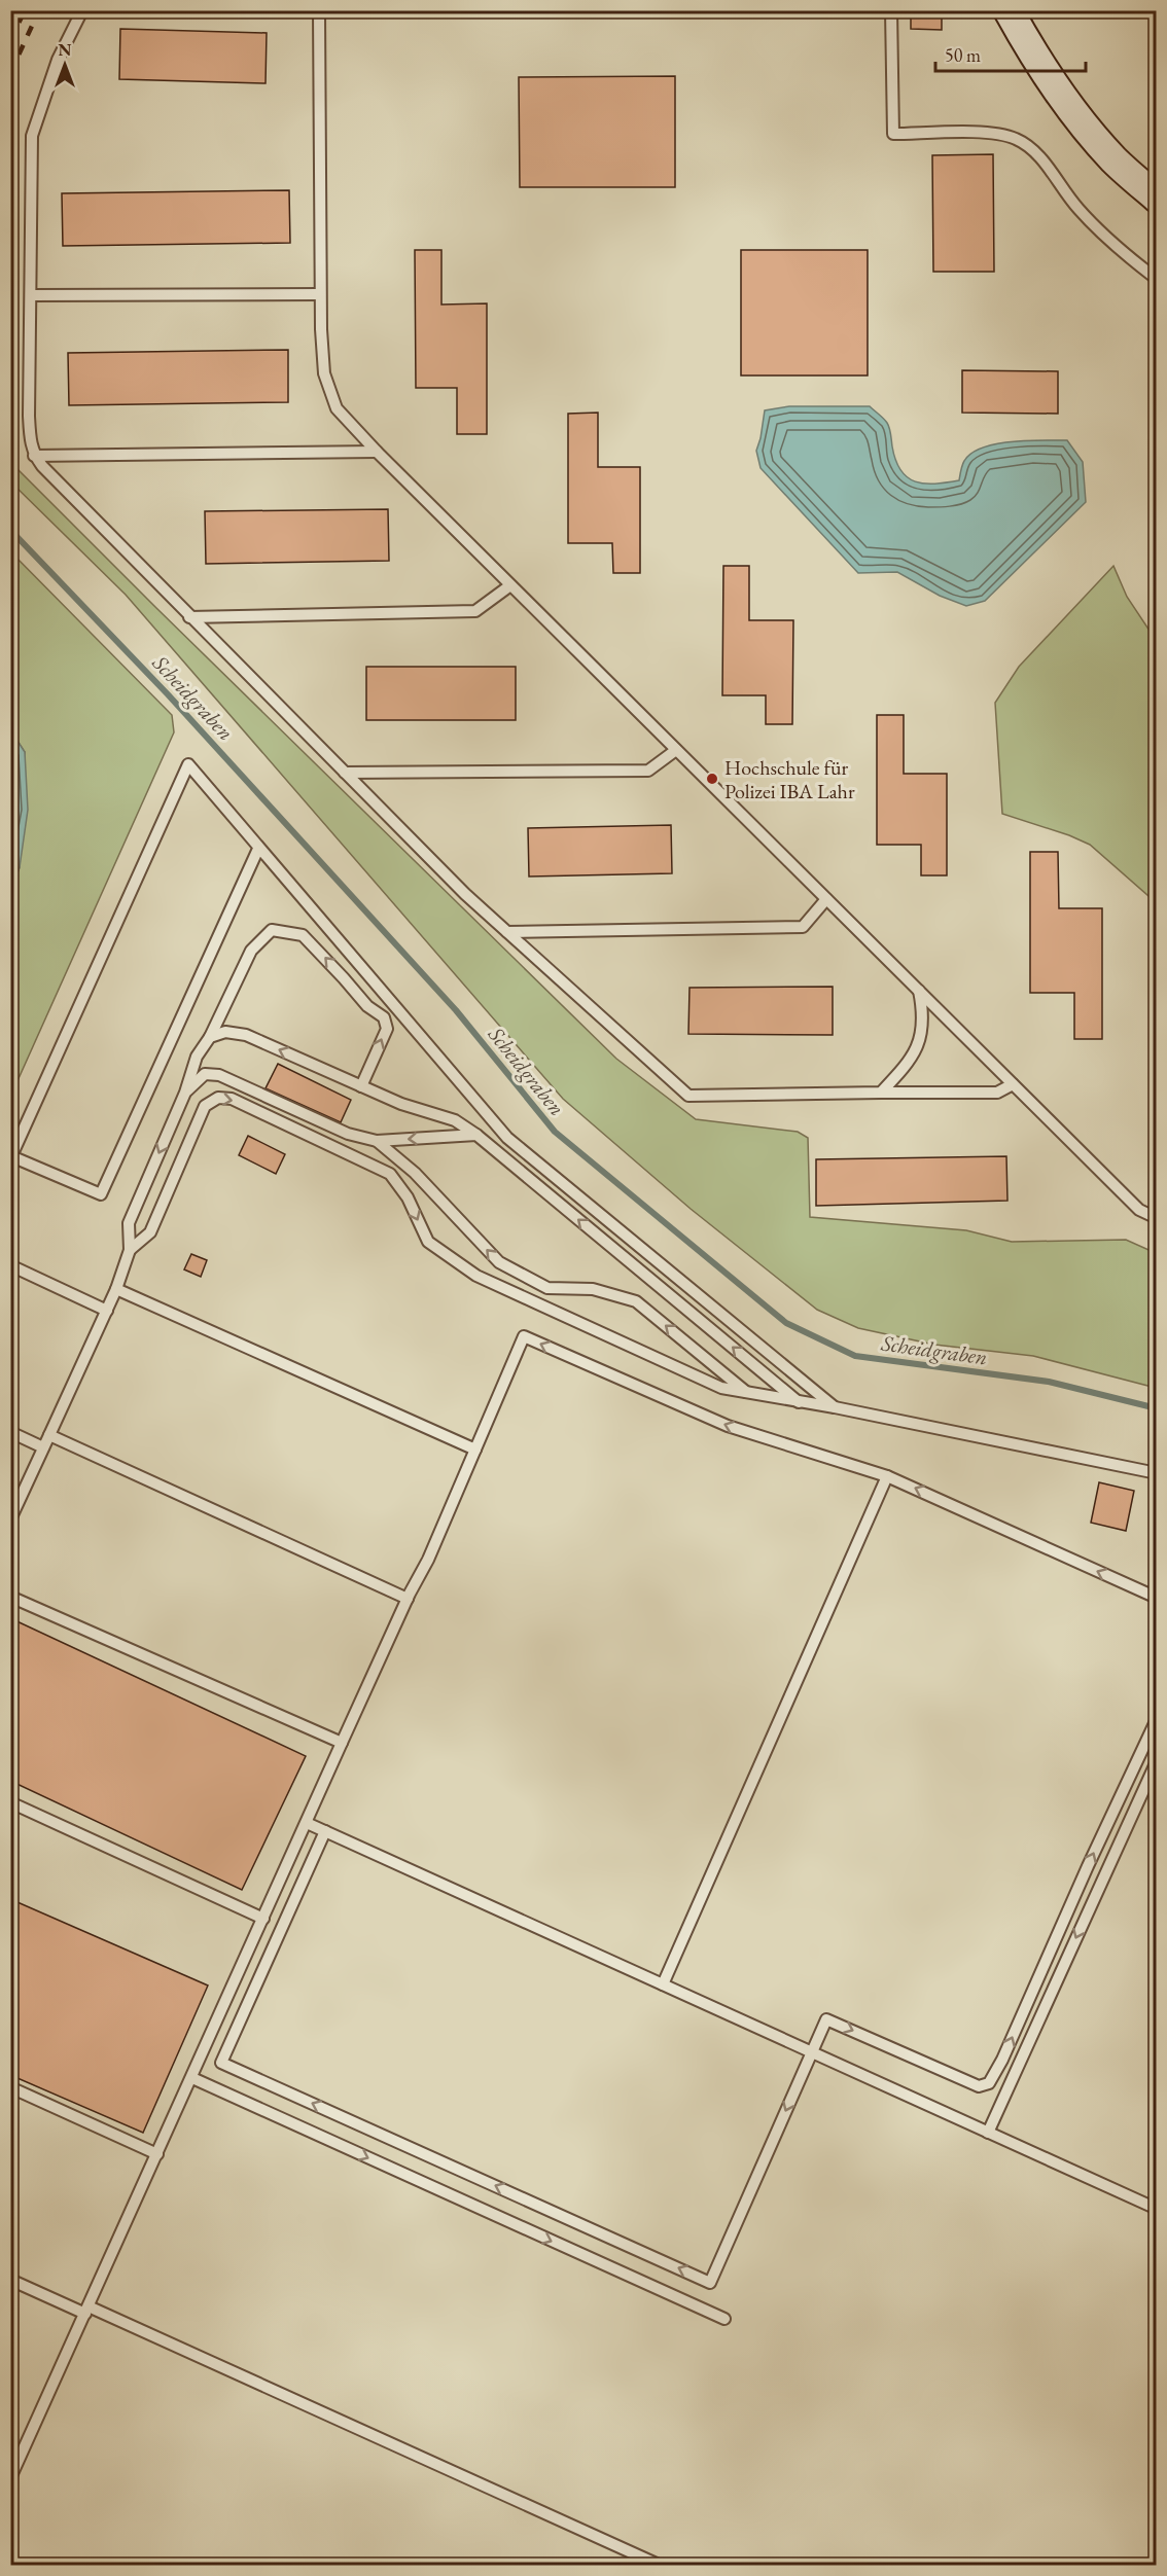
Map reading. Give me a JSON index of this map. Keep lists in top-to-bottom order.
{
  "water": ["Scheidgraben"],
  "places": ["Hochschule für Polizei IBA Lahr"],
  "scale_bar": "50 m",
  "north": "top"
}
